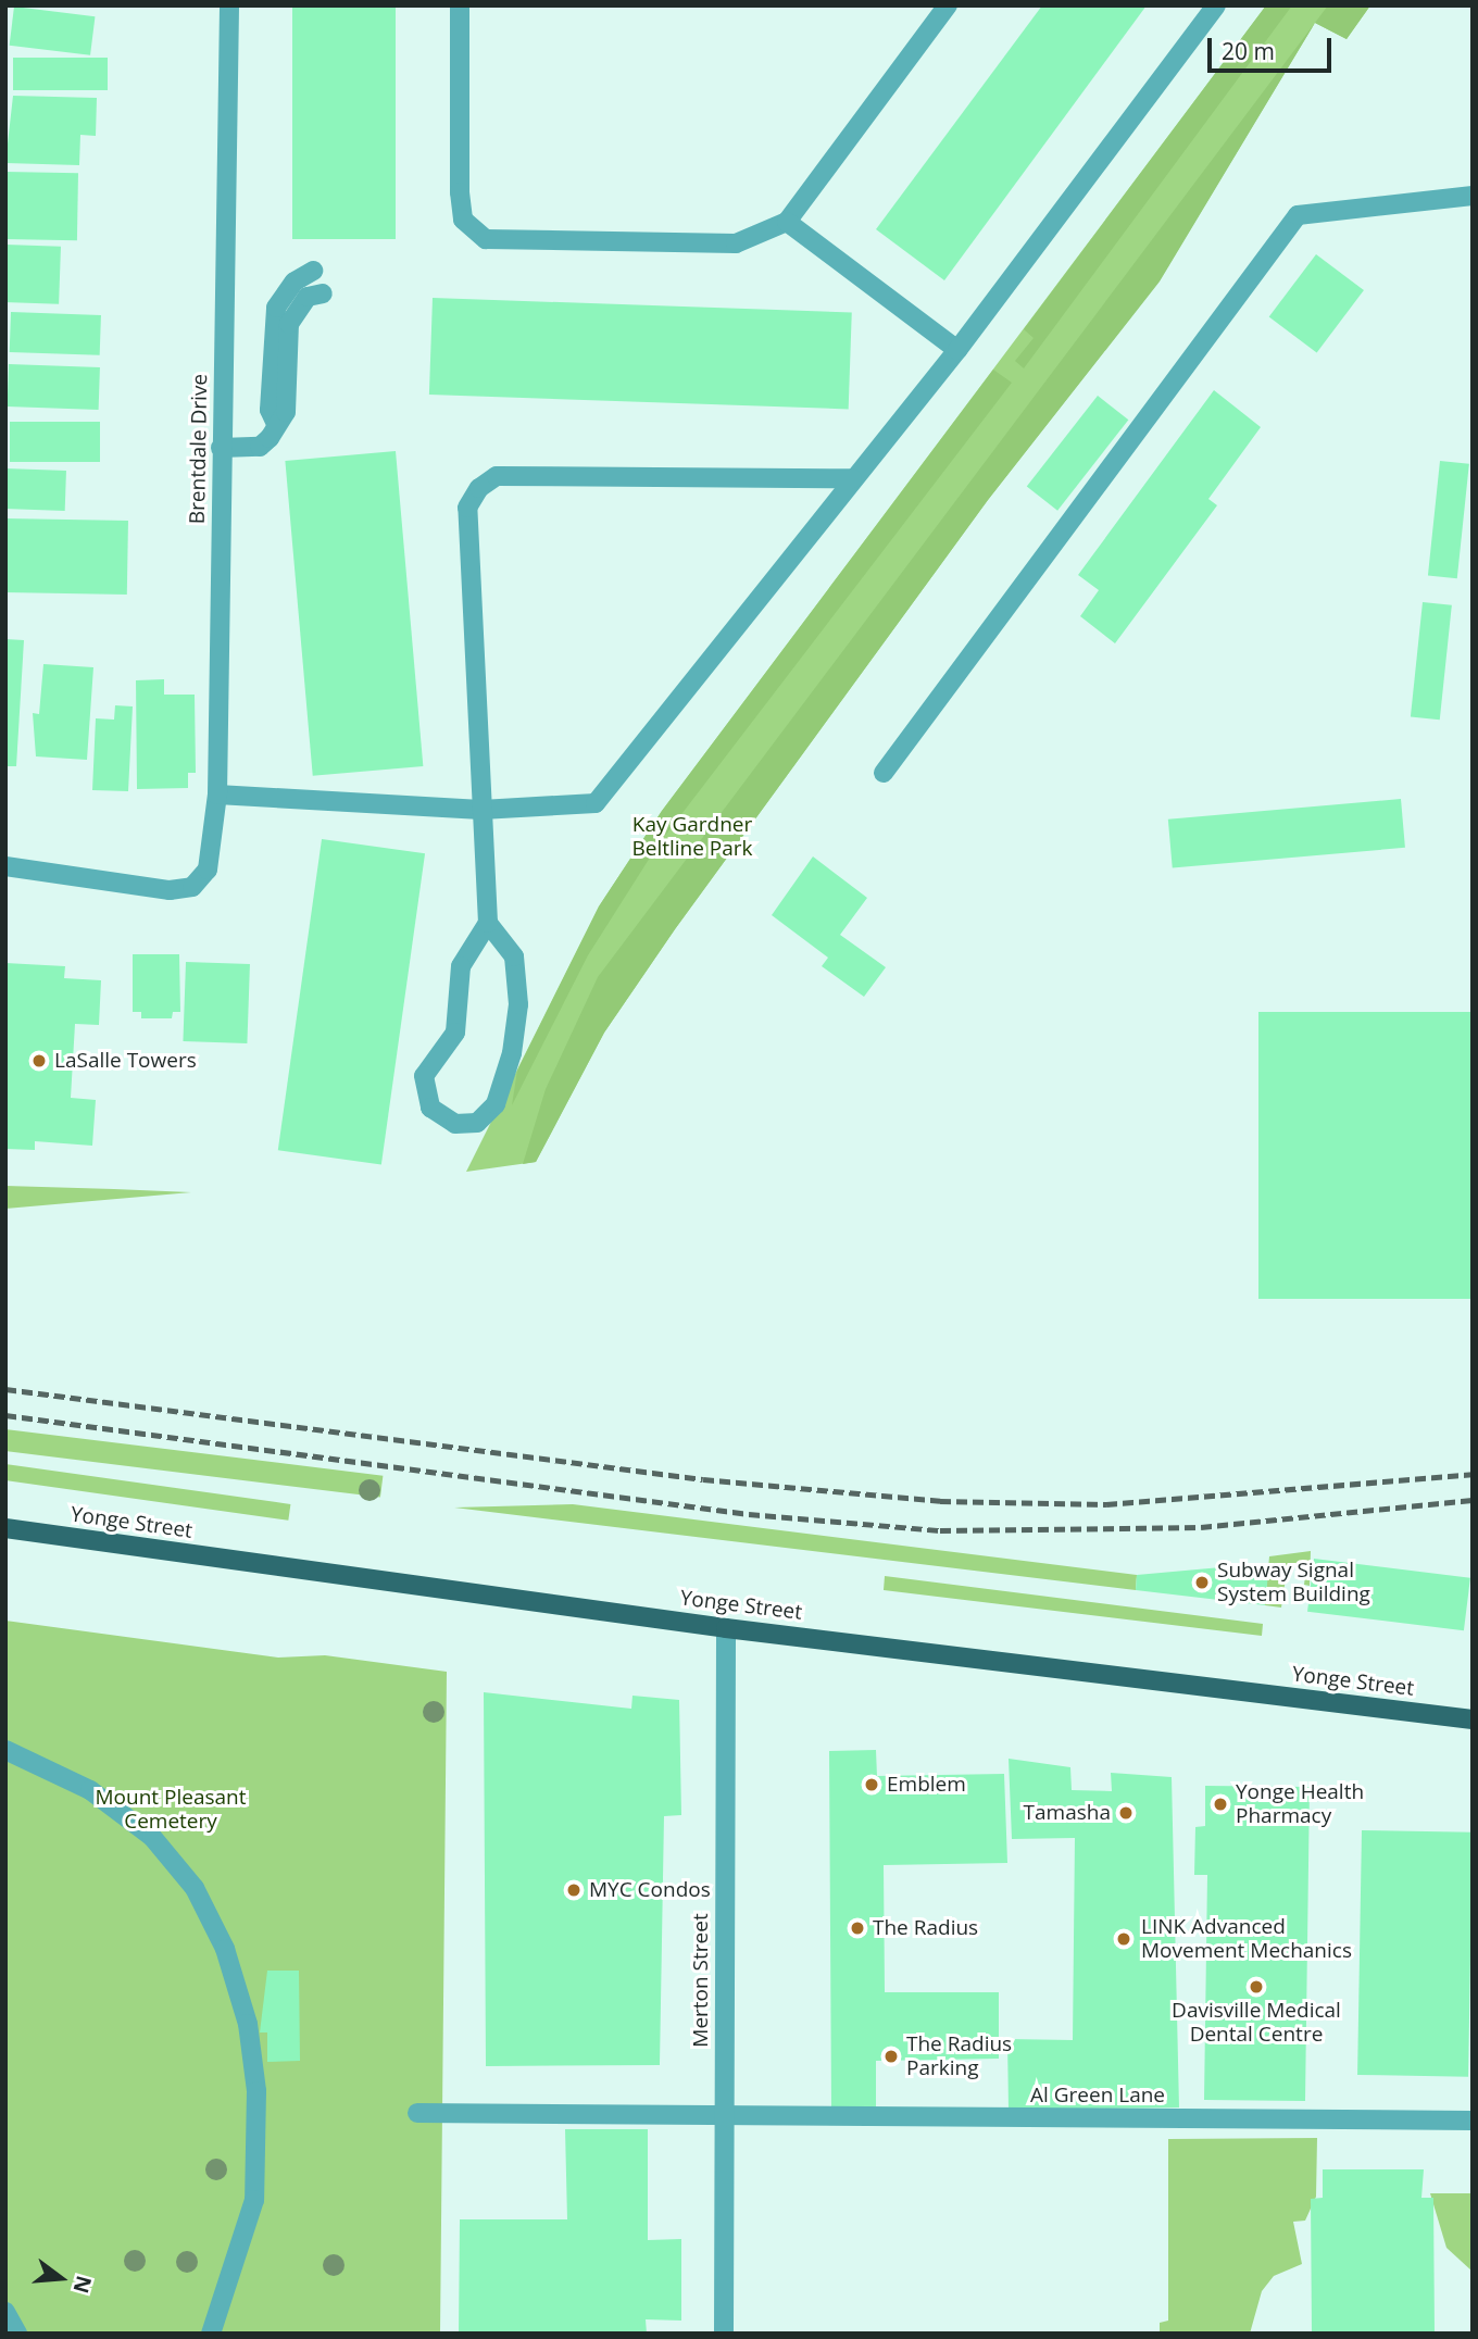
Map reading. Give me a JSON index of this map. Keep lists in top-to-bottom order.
{
  "streets": {
    "main road": ["Yonge Street"],
    "street": ["Brentdale Drive", "Merton Street", "Al Green Lane"]
  },
  "crossings": [
    ["Yonge Street", "Merton Street"],
    ["Merton Street", "Al Green Lane"]
  ],
  "parks": ["Kay Gardner Beltline Park", "Mount Pleasant Cemetery"],
  "places": [
    "LaSalle Towers",
    "Subway Signal System Building",
    "Emblem",
    "Yonge Health Pharmacy",
    "Tamasha",
    "MYC Condos",
    "The Radius",
    "LINK Advanced Movement Mechanics",
    "Davisville Medical Dental Centre",
    "The Radius Parking"
  ],
  "scale_bar": "20 m",
  "north": "right"
}
